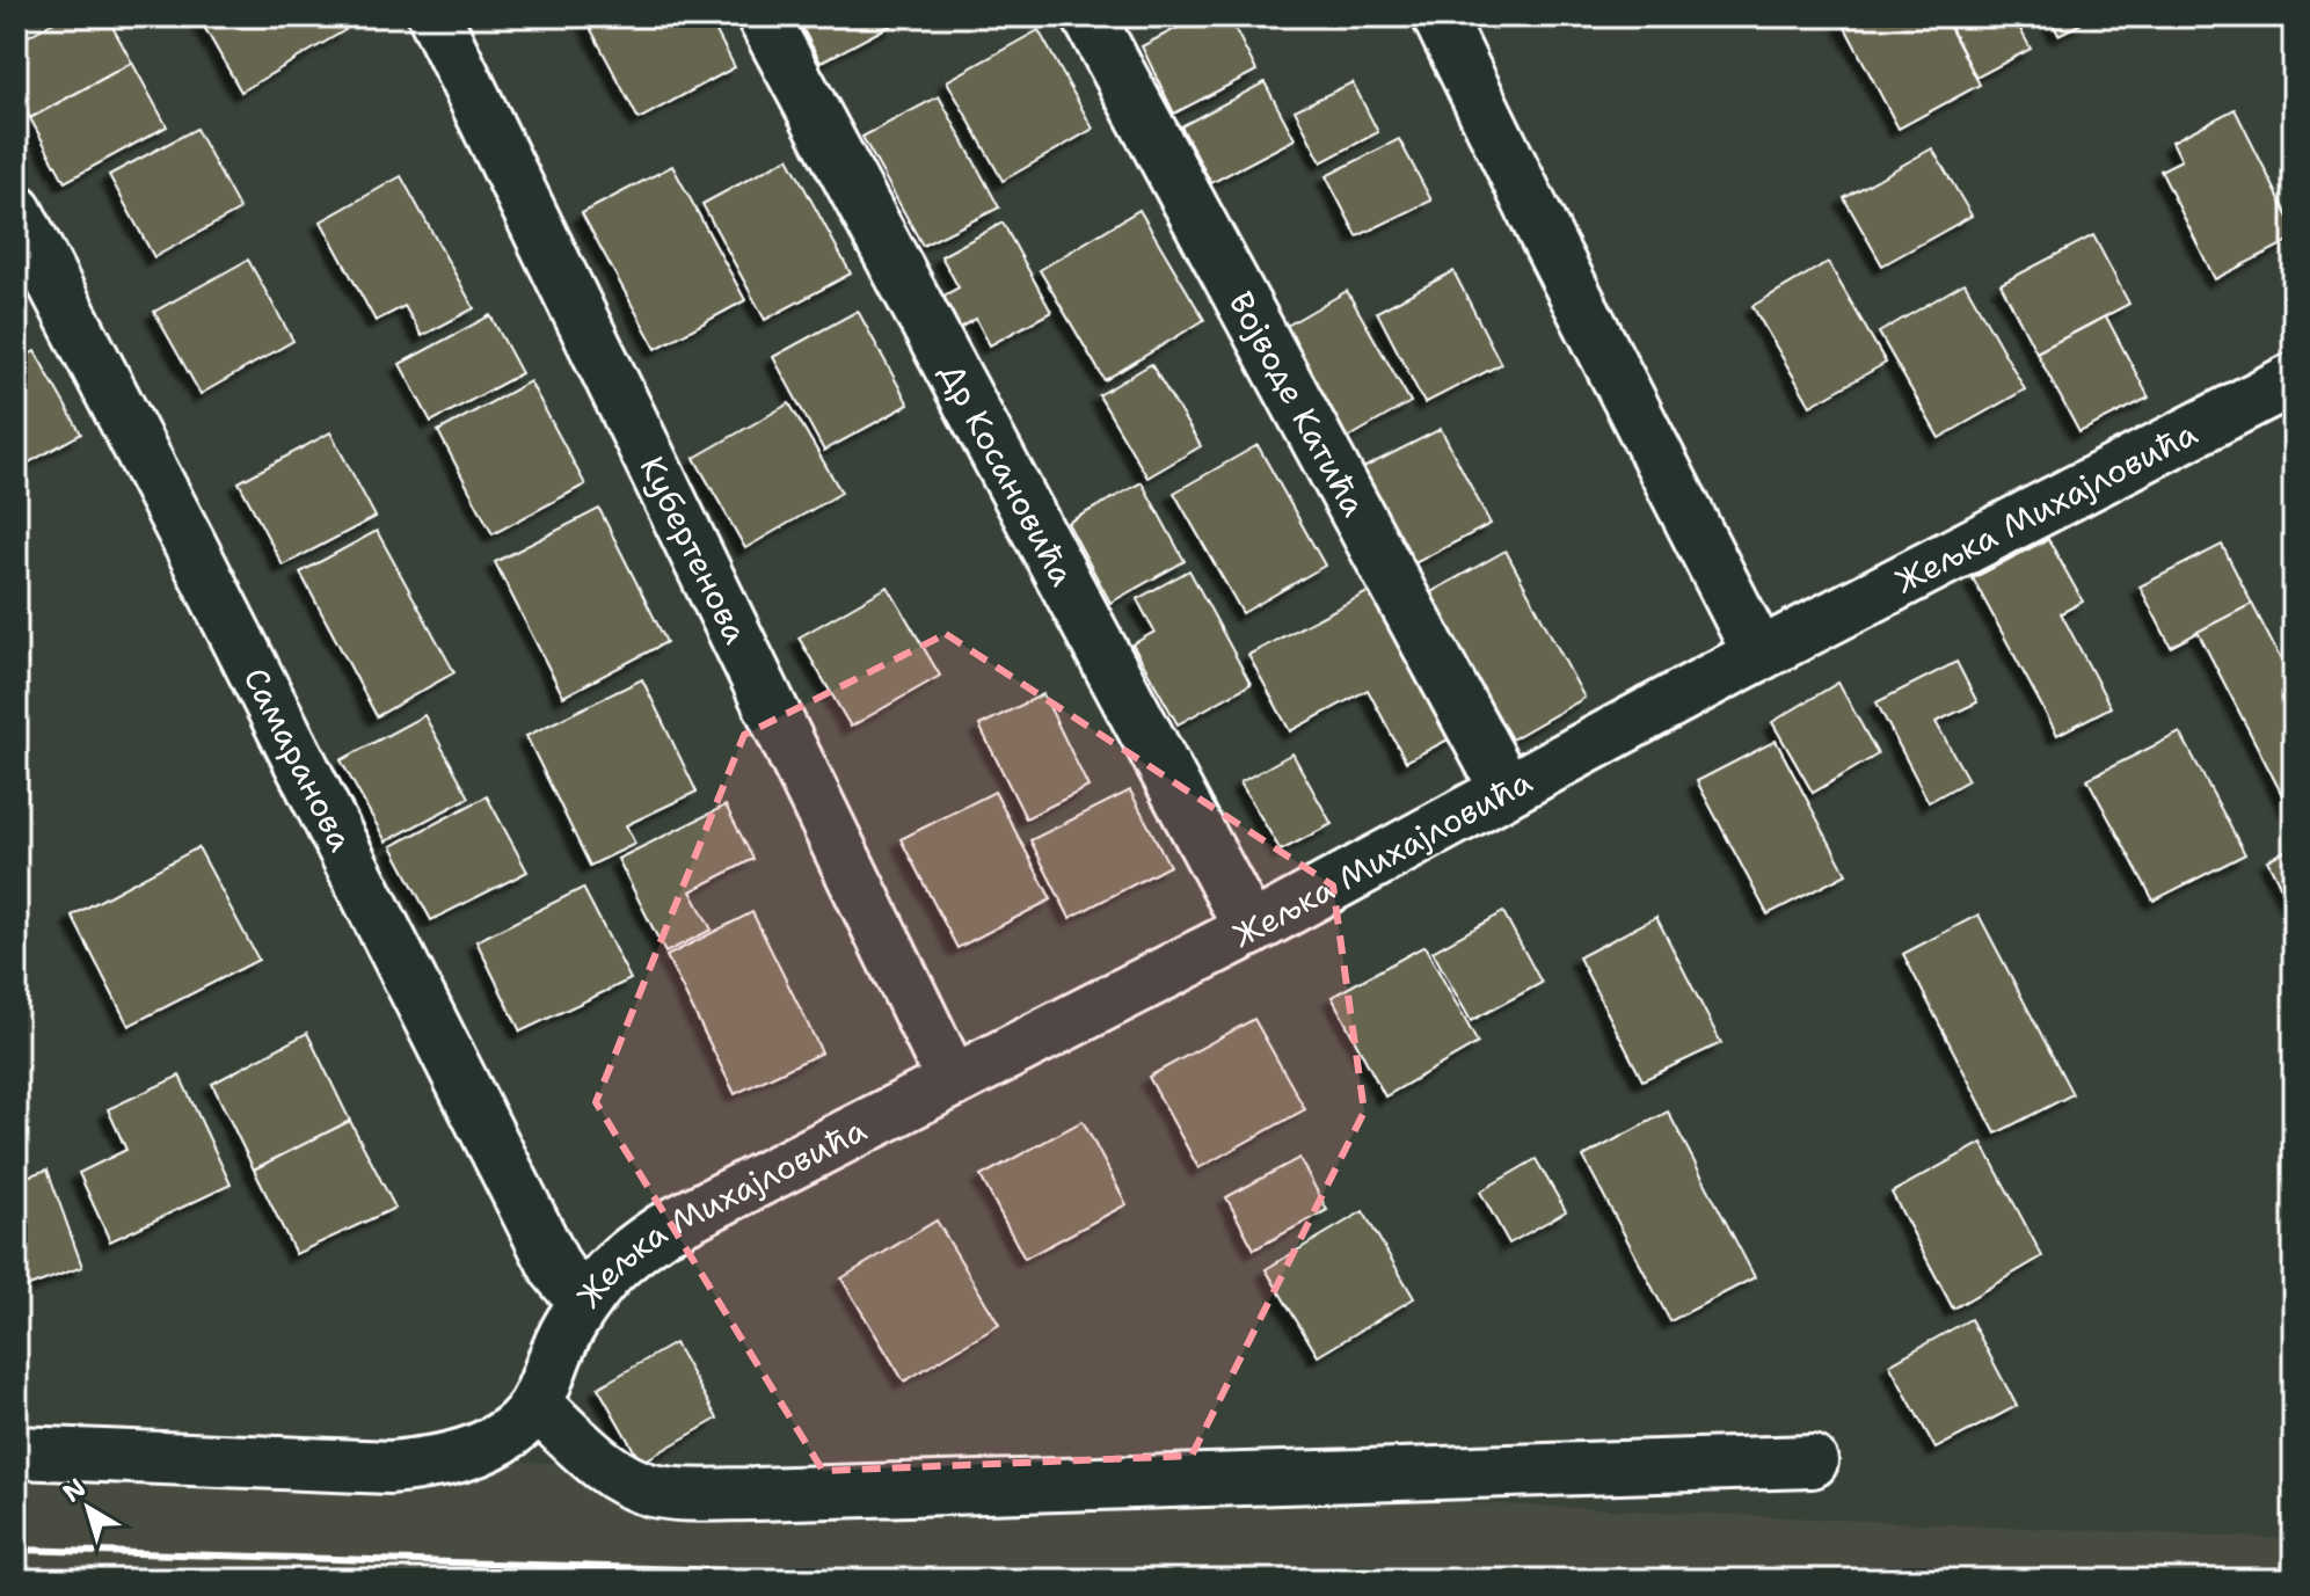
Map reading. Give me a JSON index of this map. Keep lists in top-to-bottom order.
{
  "streets": {
    "street": [
      "Војводе Катића",
      "Др Косановића",
      "Жељка Михајловића",
      "Кубертенова",
      "Самаранова"
    ]
  },
  "crossings": [
    ["Војводе Катића", "Жељка Михајловића"],
    ["Др Косановића", "Жељка Михајловића"],
    ["Жељка Михајловића", "Кубертенова"],
    ["Жељка Михајловића", "Самаранова"]
  ],
  "north": "top left"
}
